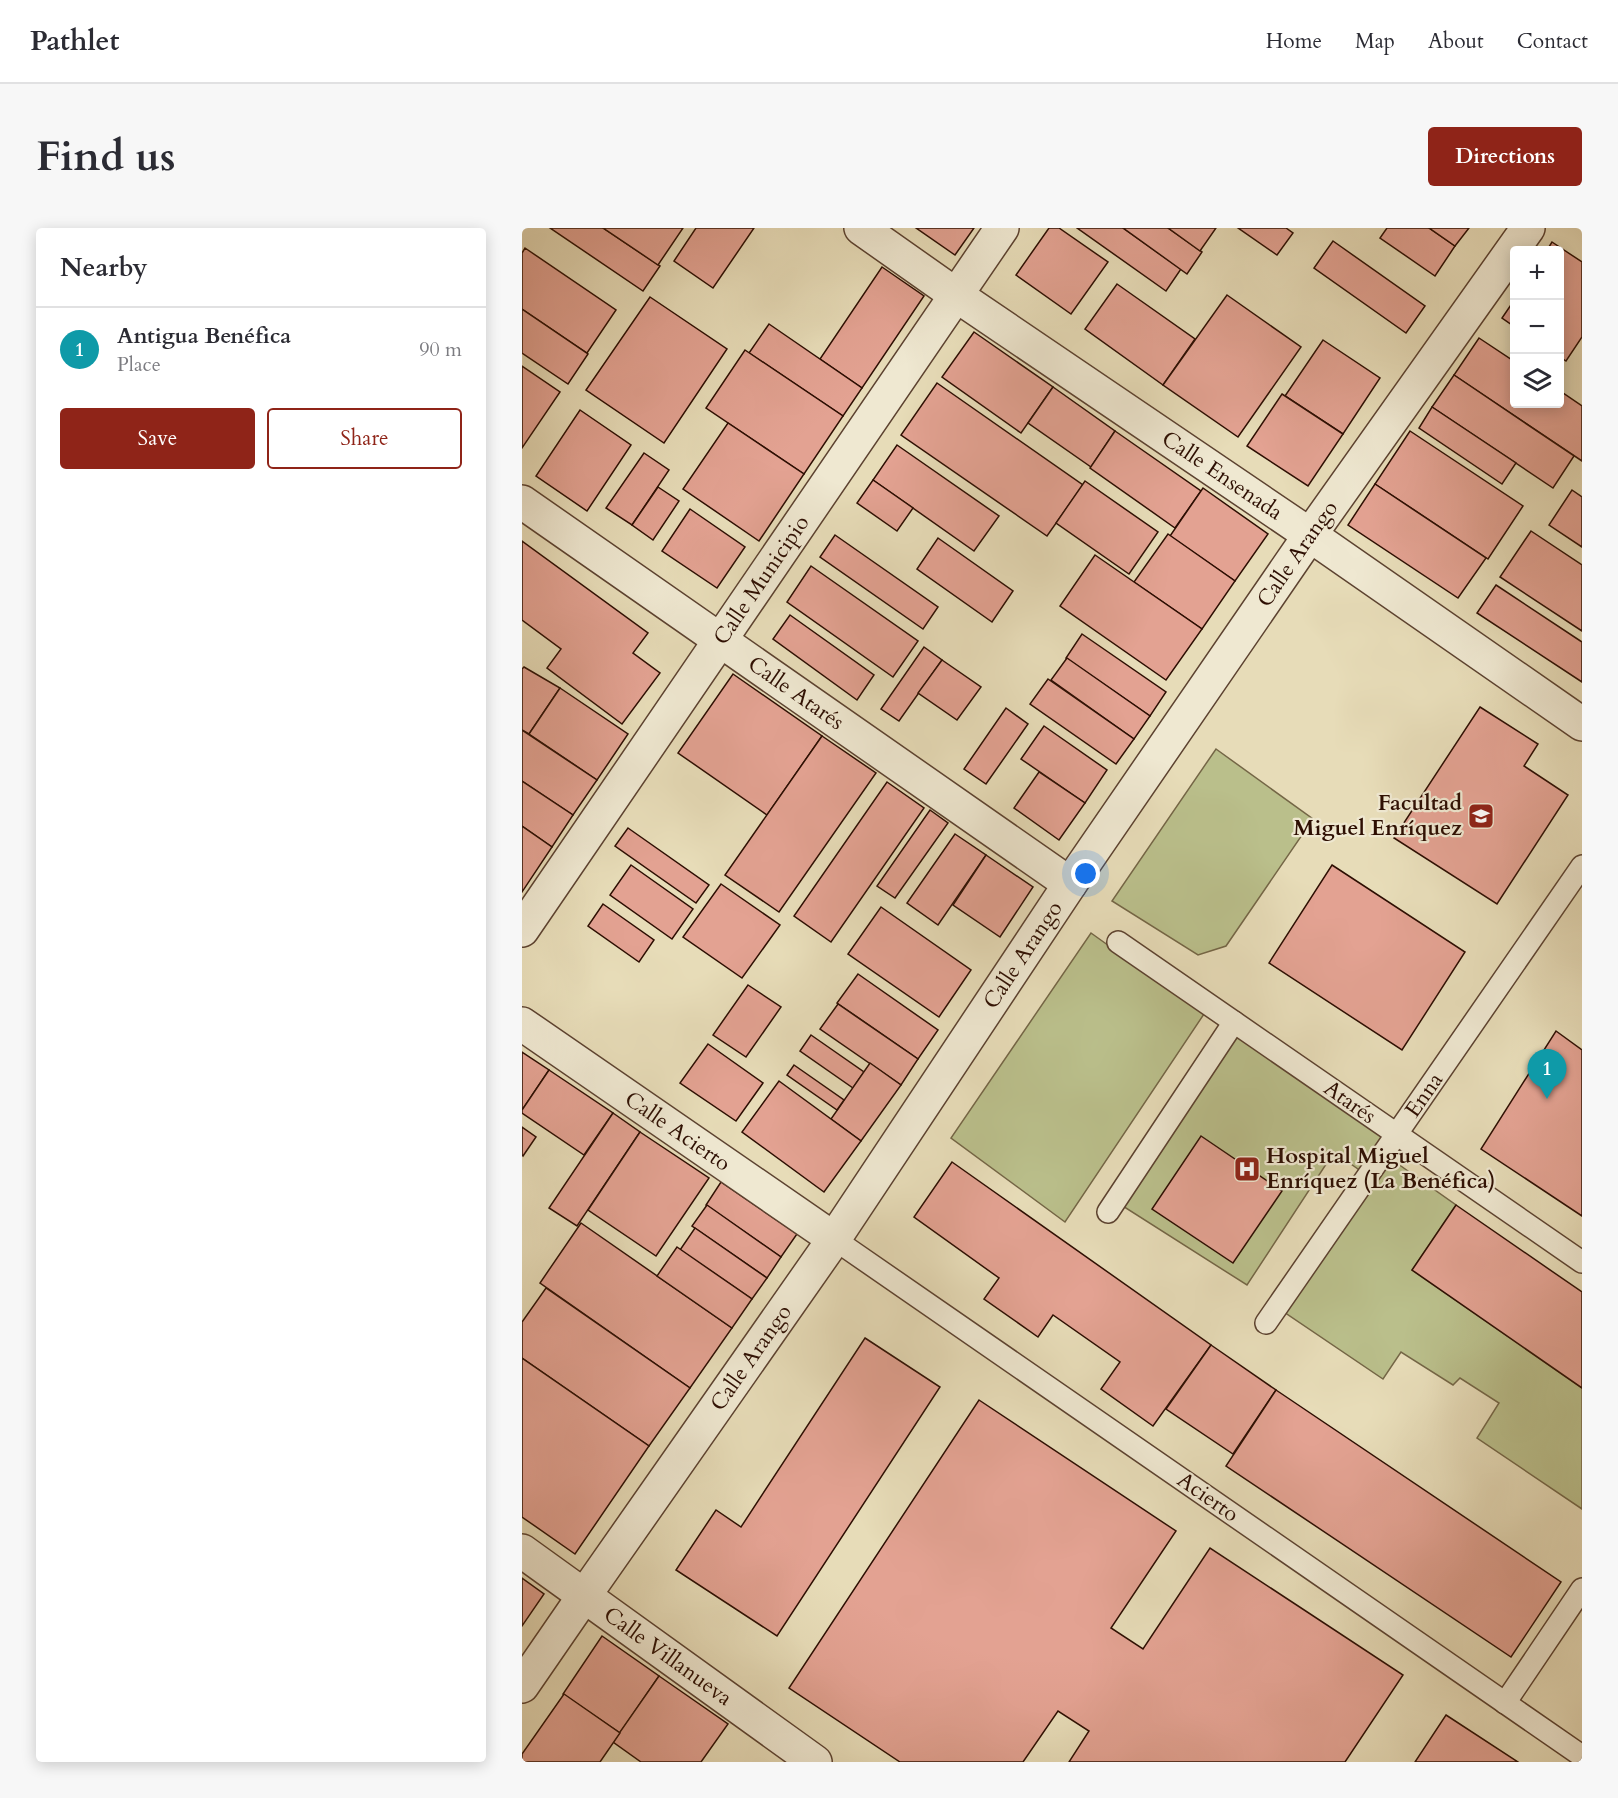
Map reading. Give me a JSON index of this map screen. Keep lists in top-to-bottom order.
{
  "streets": {
    "street": [
      "Calle Ensenada",
      "Calle Arango",
      "Calle Municipio",
      "Calle Atarés",
      "Calle Acierto",
      "Calle Villanueva"
    ],
    "lane": ["Enna", "Atarés", "Acierto"]
  },
  "crossings": [
    ["Calle Ensenada", "Calle Arango"],
    ["Calle Ensenada", "Calle Municipio"],
    ["Calle Arango", "Calle Atarés"],
    ["Calle Arango", "Calle Acierto"],
    ["Calle Arango", "Acierto"],
    ["Calle Arango", "Calle Villanueva"],
    ["Calle Municipio", "Calle Atarés"],
    ["Enna", "Atarés"],
    ["Calle Acierto", "Acierto"]
  ],
  "places": {
    "school or university": ["Facultad Miguel Enríquez"],
    "hospital": ["Hospital Miguel Enríquez (La Benéfica)"]
  },
  "page": {
    "header": "Pathlet",
    "nav": [
      "Home",
      "Map",
      "About",
      "Contact"
    ],
    "buttons": [
      "Directions",
      ["Save", "Share"]
    ],
    "title": "Find us",
    "heading": "Nearby",
    "map_buttons": ["+", "−"],
    "list": [
      {
        "mark": "1",
        "name": "Antigua Benéfica",
        "note": "Place",
        "value": "90 m"
      }
    ],
    "pins": "1"
  }
}
